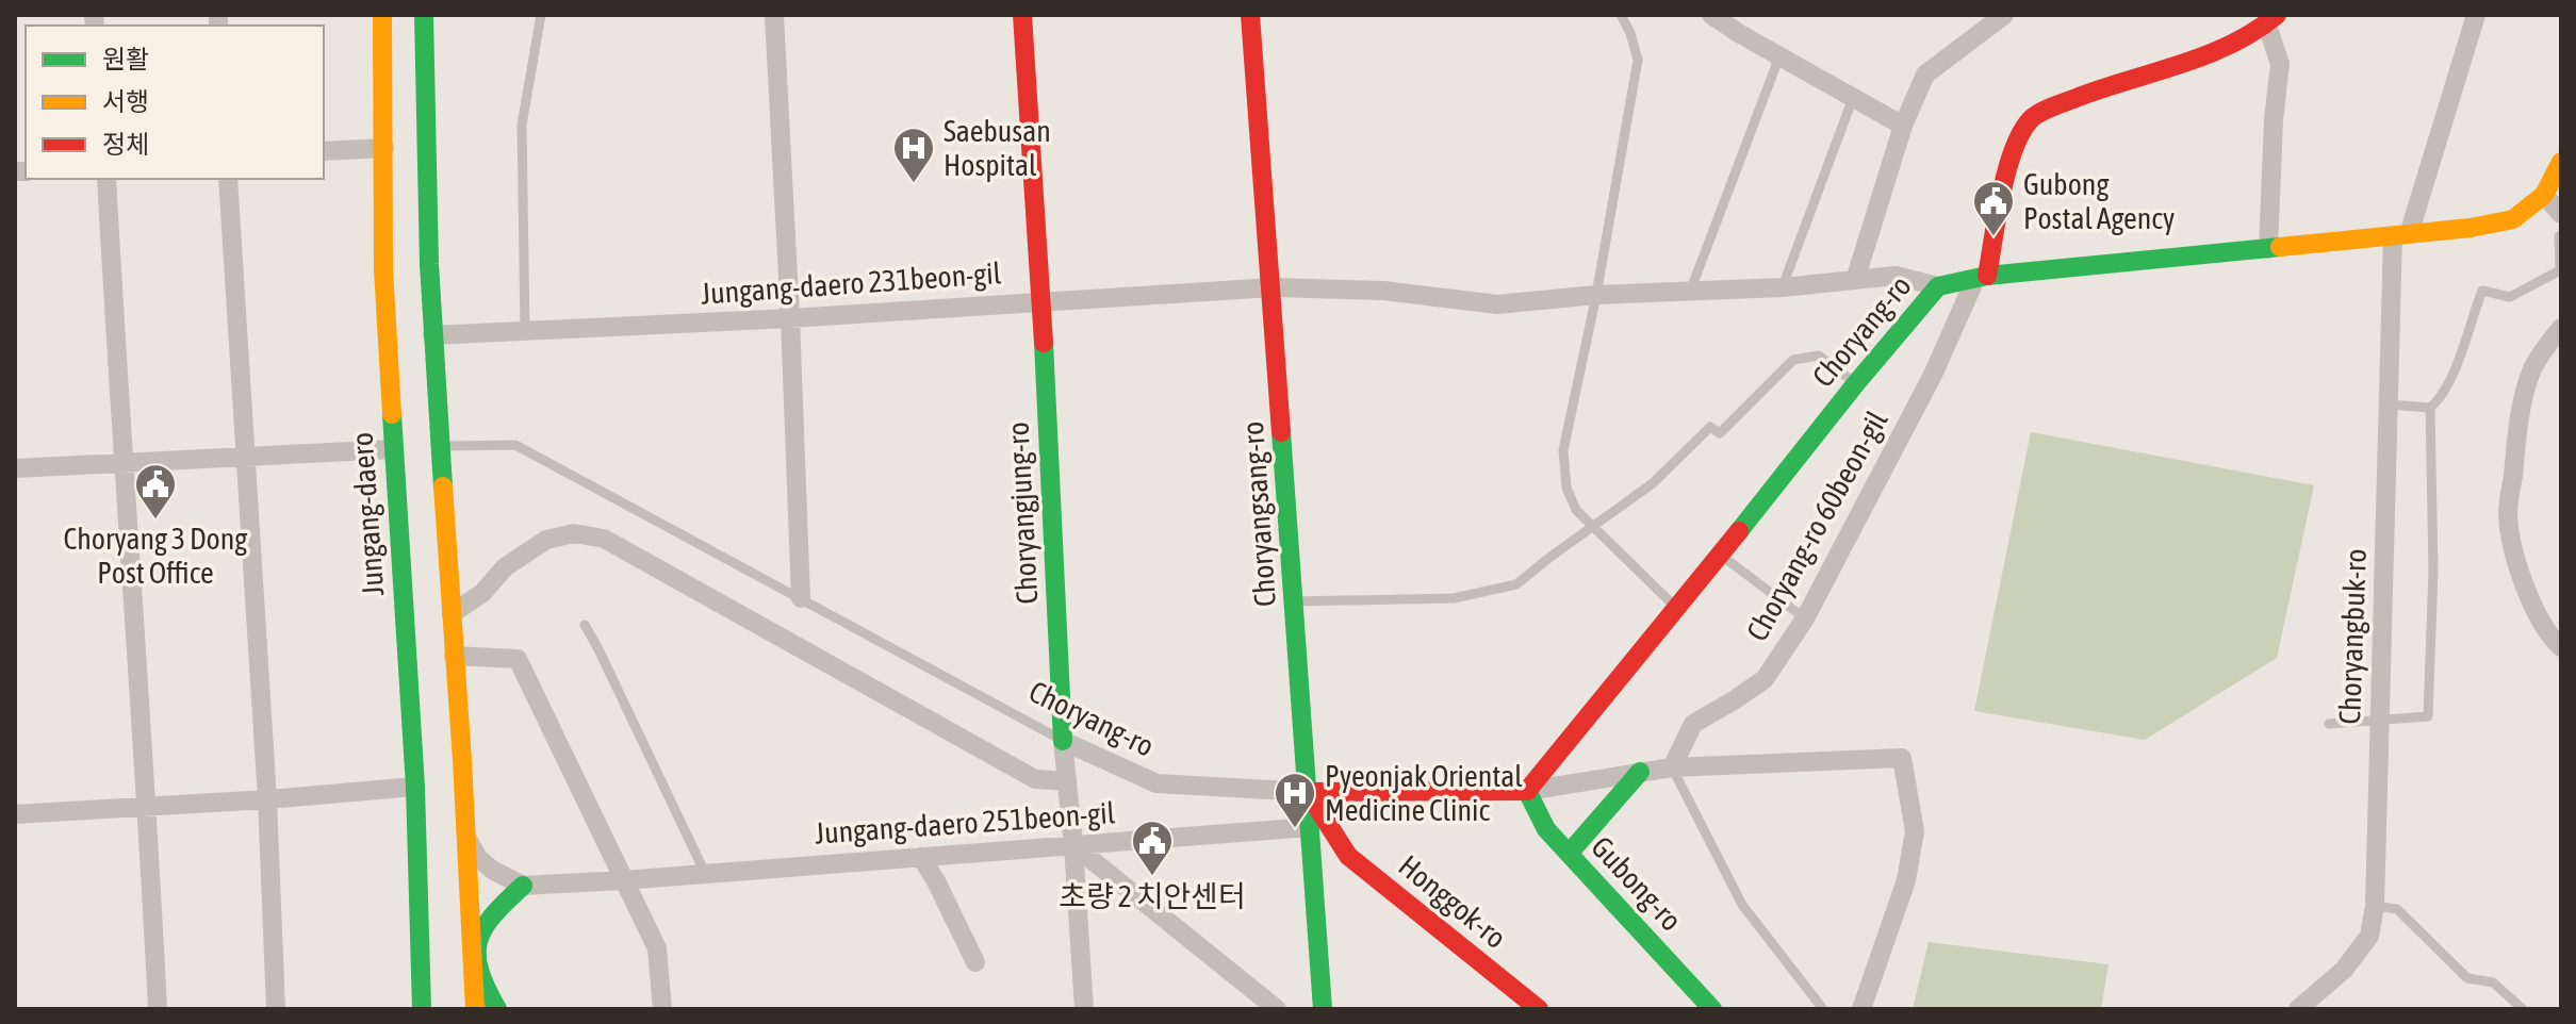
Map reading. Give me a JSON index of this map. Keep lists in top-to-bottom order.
{
  "streets": {
    "main road": [
      "Choryang-ro",
      "Choryangjung-ro",
      "Jungang-daero",
      "Choryangsang-ro",
      "Gubong-ro",
      "Honggok-ro"
    ],
    "street": [
      "Jungang-daero 231beon-gil",
      "Choryang-ro 60beon-gil",
      "Choryangbuk-ro",
      "Jungang-daero 251beon-gil"
    ]
  },
  "crossings": [
    ["Jungang-daero 231beon-gil", "Choryang-ro"],
    ["Jungang-daero 231beon-gil", "Choryangjung-ro"],
    ["Jungang-daero 231beon-gil", "Choryangsang-ro"],
    ["Choryang-ro", "Choryangjung-ro"],
    ["Choryang-ro", "Choryangsang-ro"],
    ["Choryang-ro", "Choryang-ro 60beon-gil"],
    ["Choryang-ro", "Choryangbuk-ro"],
    ["Choryang-ro", "Gubong-ro"],
    ["Choryang-ro", "Honggok-ro"],
    ["Choryangjung-ro", "Jungang-daero 251beon-gil"],
    ["Choryangsang-ro", "Jungang-daero 251beon-gil"],
    ["Choryangsang-ro", "Honggok-ro"]
  ],
  "places": {
    "hospital": ["Saebusan Hospital", "Pyeonjak Oriental Medicine Clinic"],
    "public building": ["Gubong Postal Agency", "Choryang 3 Dong Post Office", "초량 2 치안센터"]
  },
  "legend": ["원활", "서행", "정체"]
}
